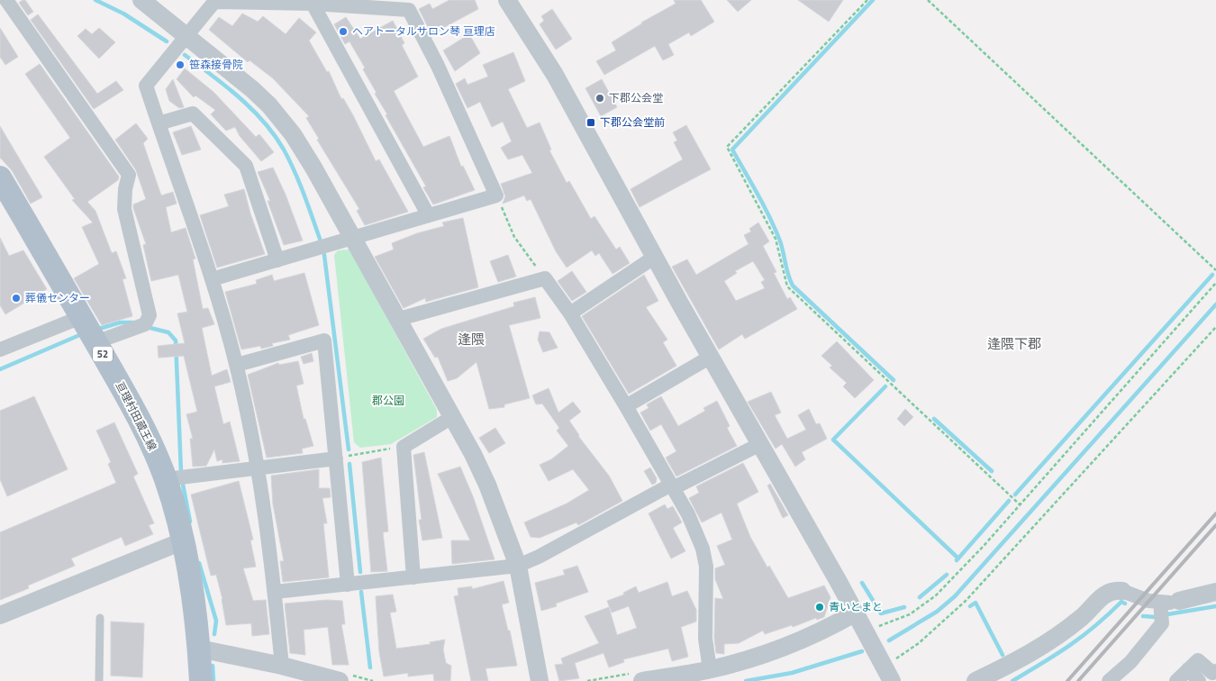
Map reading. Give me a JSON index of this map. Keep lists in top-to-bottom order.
{
  "streets": {
    "main road": ["52", "亘理村田蔵王線"]
  },
  "districts": ["逢隈", "逢隈下郡"],
  "parks": ["郡公園"],
  "places": {
    "other": [
      "ヘアトータルサロン琴 亘理店",
      "笹森接骨院",
      "下郡公会堂",
      "葬儀センター",
      "青いとまと"
    ],
    "transit": ["下郡公会堂前"]
  }
}
